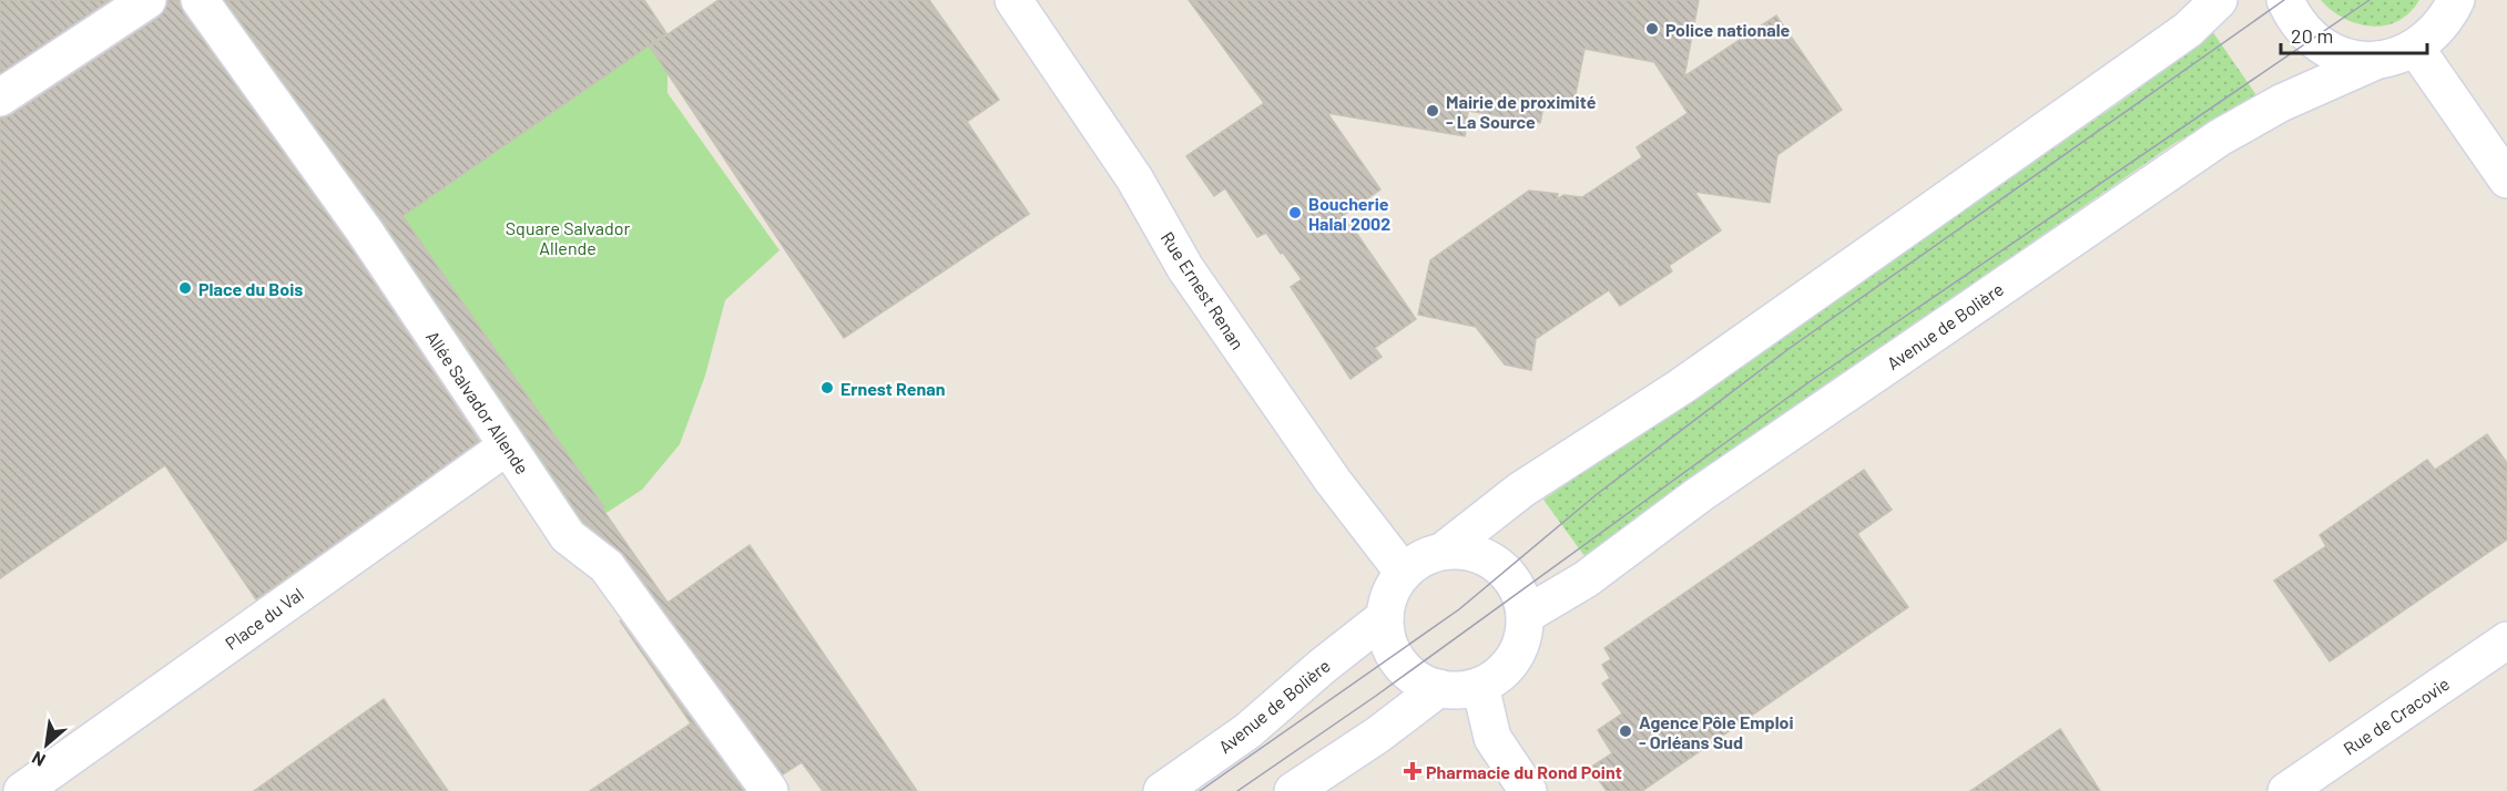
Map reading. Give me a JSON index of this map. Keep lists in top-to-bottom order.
{
  "streets": {
    "street": [
      "Rue Ernest Renan",
      "Avenue de Bolière",
      "Allée Salvador Allende",
      "Place du Val",
      "Rue de Cracovie"
    ]
  },
  "crossings": [
    ["Rue Ernest Renan", "Avenue de Bolière"],
    ["Allée Salvador Allende", "Place du Val"]
  ],
  "parks": ["Square Salvador Allende"],
  "places": {
    "other": [
      "Police nationale",
      "Mairie de proximité - La Source",
      "Boucherie Halal 2002",
      "Place du Bois",
      "Ernest Renan",
      "Agence Pôle Emploi - Orléans Sud"
    ],
    "health": ["Pharmacie du Rond Point"]
  },
  "scale_bar": "20 m",
  "north": "bottom left"
}
